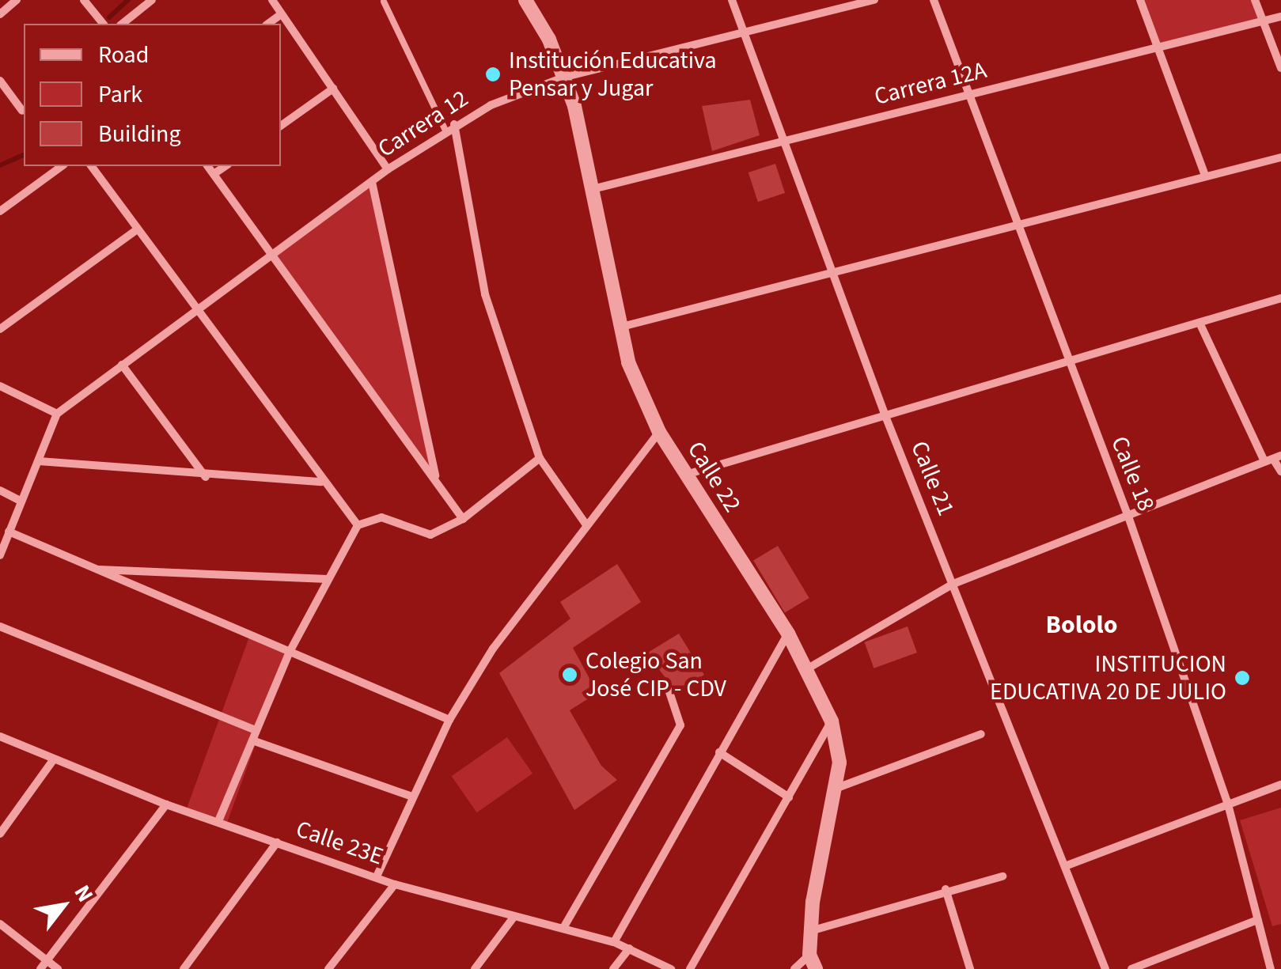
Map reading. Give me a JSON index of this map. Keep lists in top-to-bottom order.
{
  "streets": {
    "street": [
      "Carrera 12A",
      "Carrera 12",
      "Calle 18",
      "Calle 22",
      "Calle 21",
      "Calle 23E"
    ]
  },
  "crossings": [
    ["Carrera 12A", "Calle 18"],
    ["Carrera 12A", "Calle 22"],
    ["Carrera 12A", "Calle 21"],
    ["Carrera 12", "Calle 22"],
    ["Carrera 12", "Calle 21"]
  ],
  "districts": ["Bololo"],
  "places": ["Institución Educativa Pensar y Jugar", "Colegio San José CIP - CDV", "INSTITUCION EDUCATIVA 20 DE JULIO"],
  "legend": ["Road", "Park", "Building"],
  "north": "top right"
}
